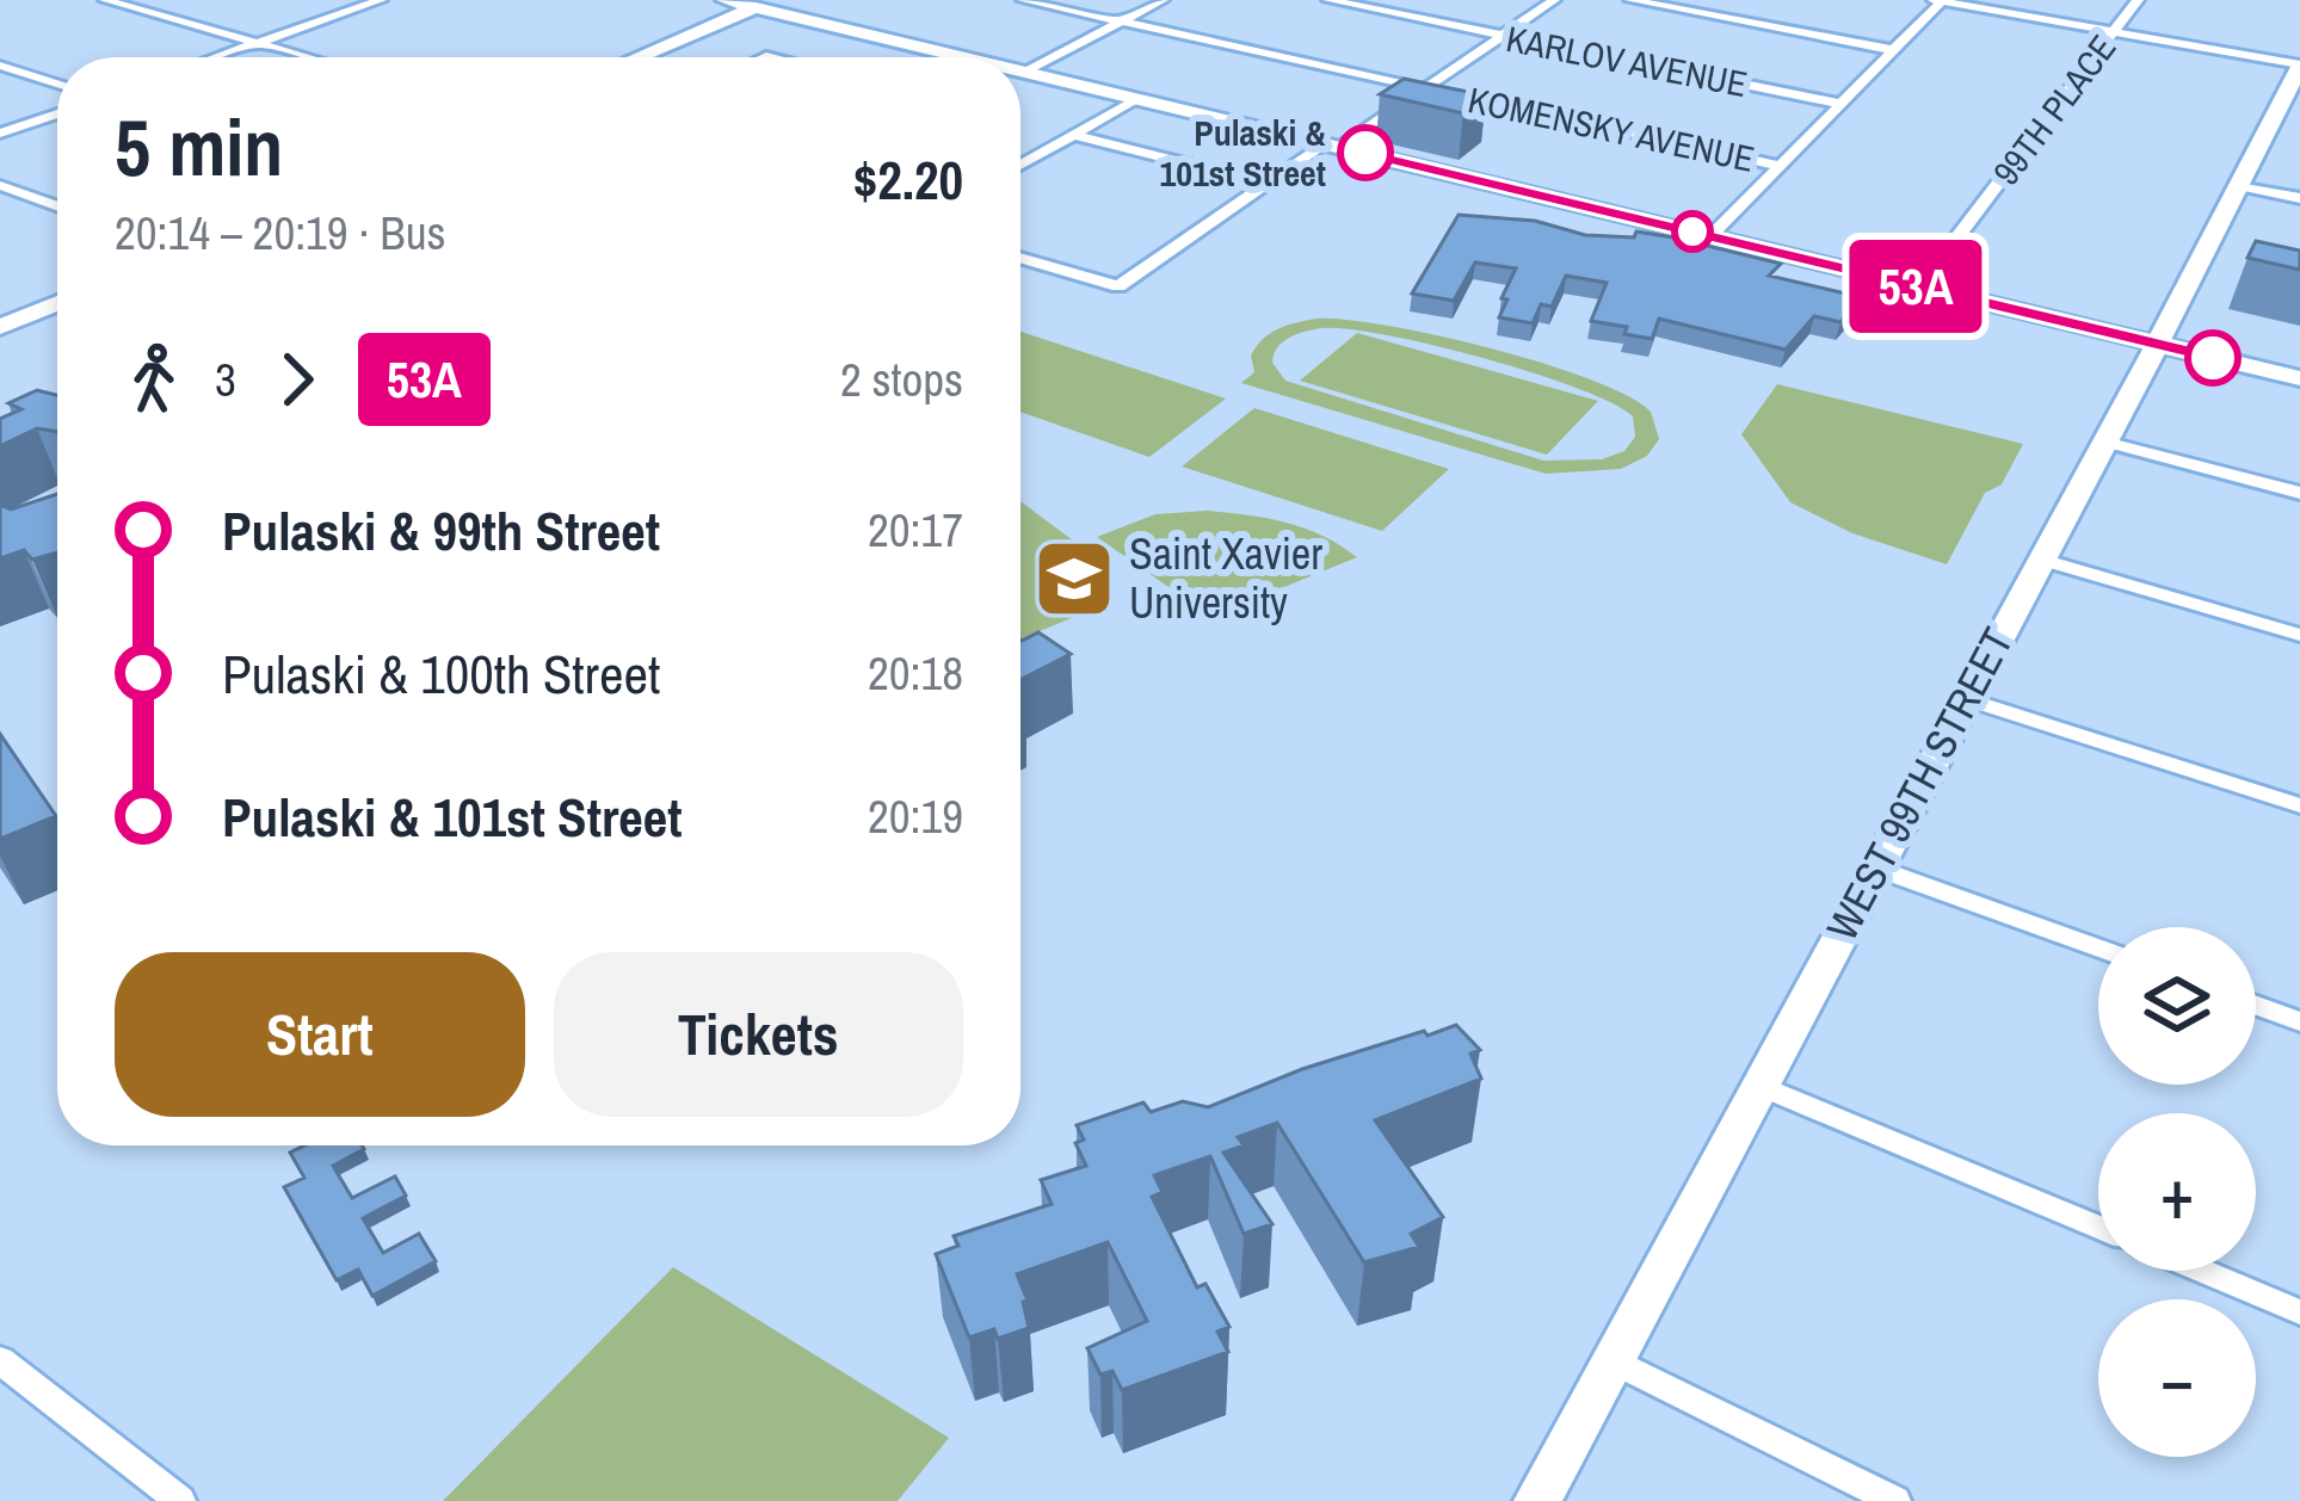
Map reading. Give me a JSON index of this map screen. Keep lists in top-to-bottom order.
{
  "streets": {
    "main road": ["WEST 99TH STREET"],
    "street": ["KARLOV AVENUE", "99TH PLACE", "KOMENSKY AVENUE"]
  },
  "places": {
    "other": ["Pulaski & 101st Street"],
    "school or university": ["Saint Xavier University"]
  },
  "lines": ["bus line 53A"],
  "page": {
    "on_map": "53A",
    "heading": ["5 min", "20:14 – 20:19 · Bus", "$2.20"],
    "legs": ["3", "53A", "2 stops"],
    "list": [
      {
        "name": "Pulaski & 99th Street",
        "value": "20:17"
      },
      {
        "name": "Pulaski & 100th Street",
        "value": "20:18"
      },
      {
        "name": "Pulaski & 101st Street",
        "value": "20:19"
      }
    ],
    "buttons": ["Start", "Tickets"],
    "map_buttons": ["+", "−"]
  }
}
